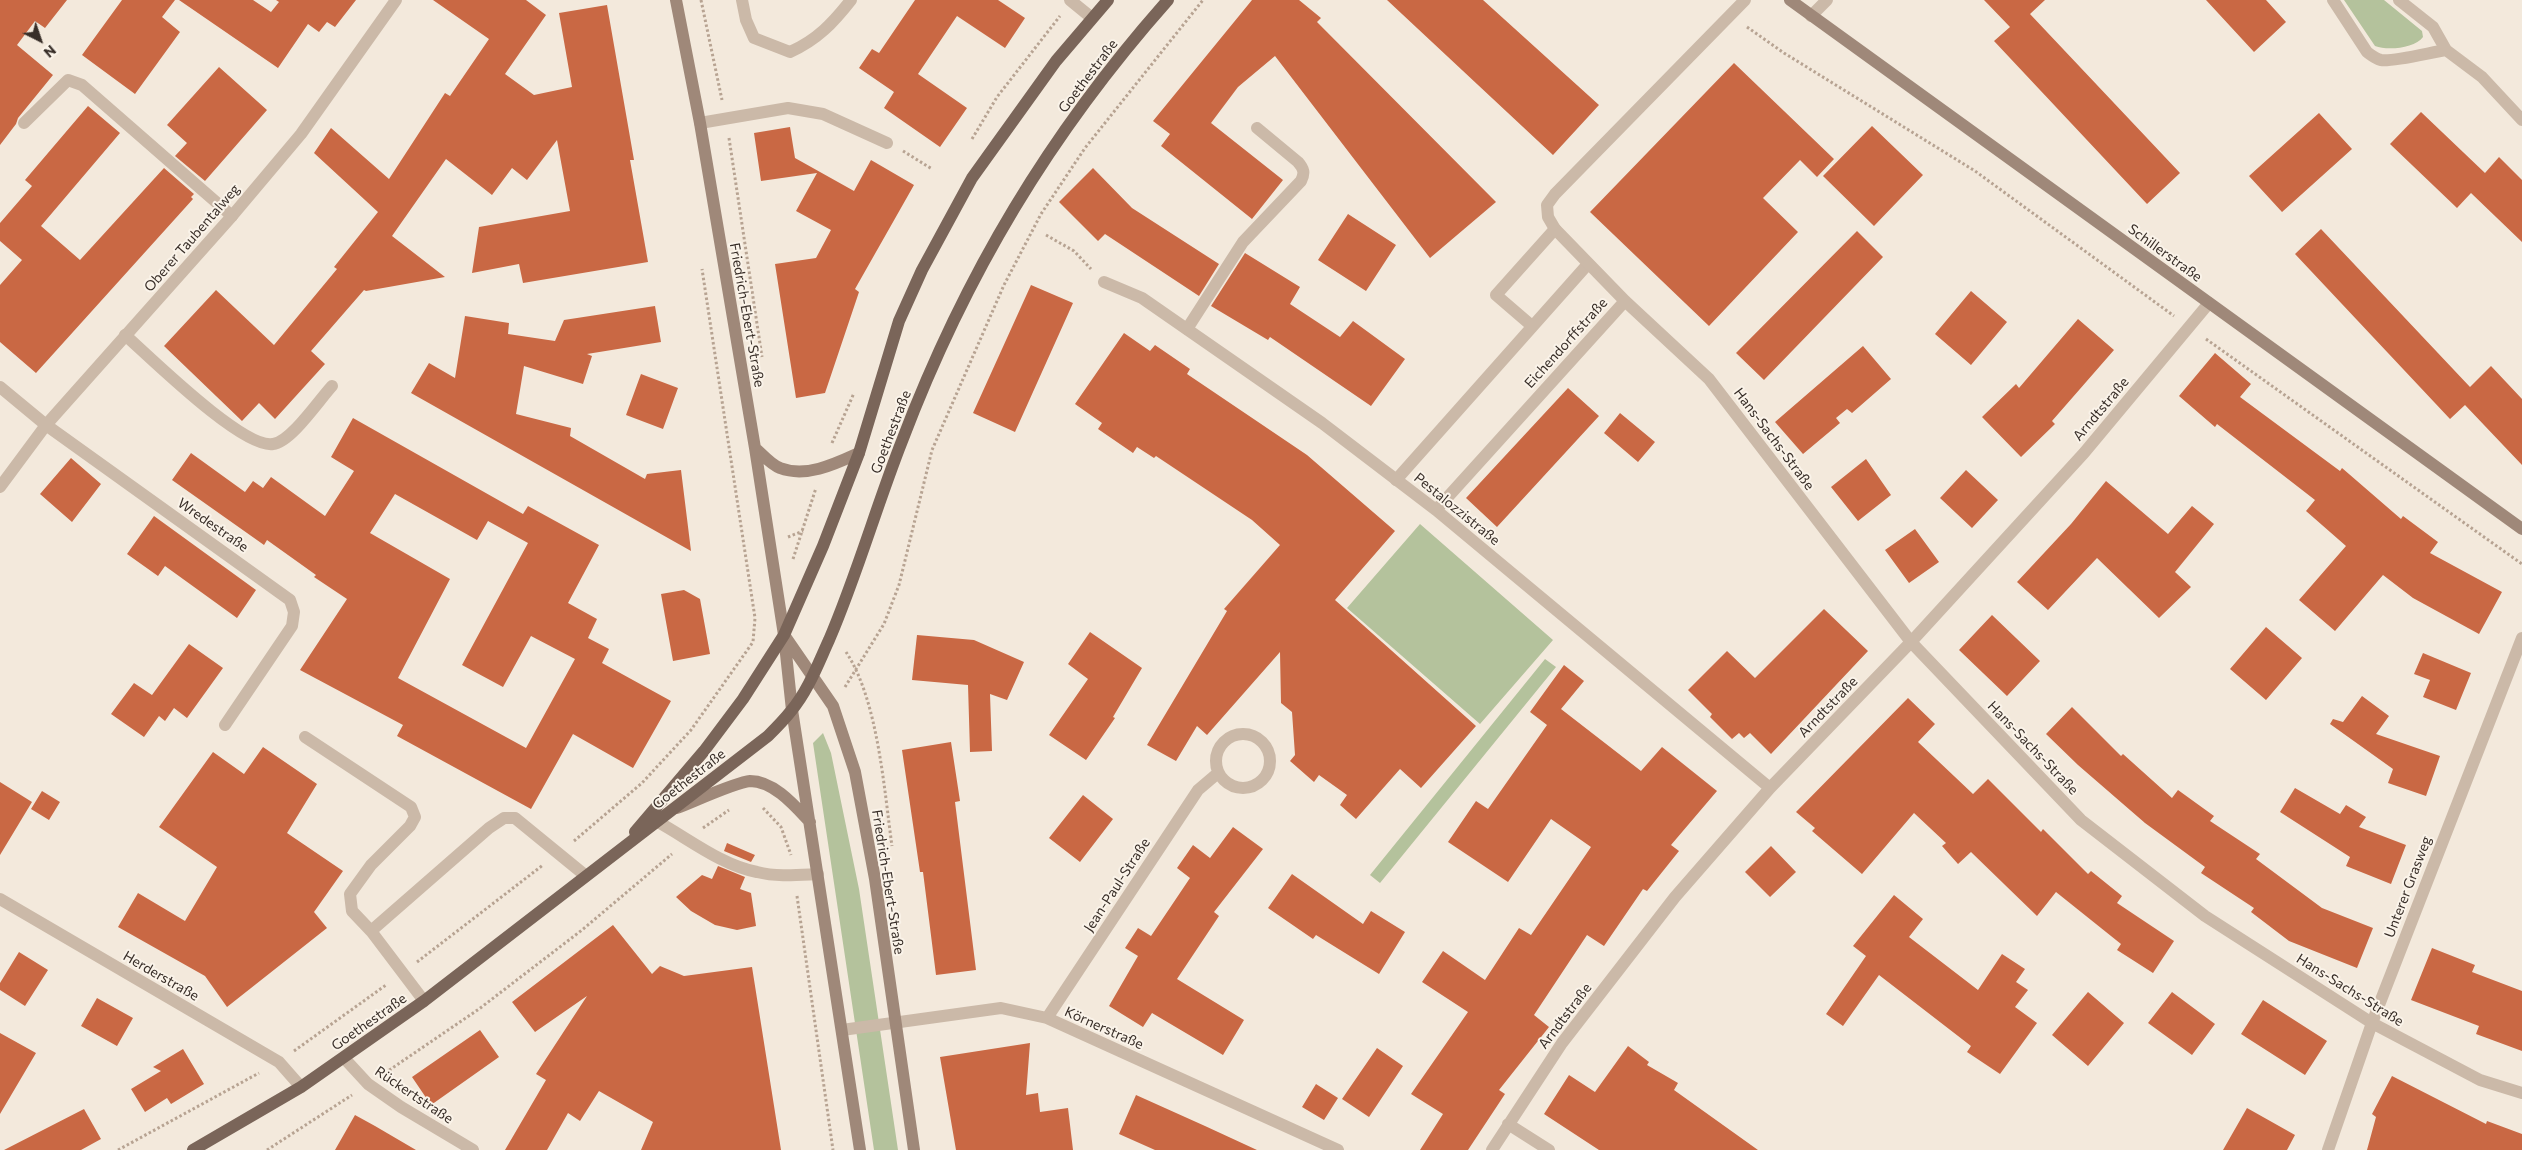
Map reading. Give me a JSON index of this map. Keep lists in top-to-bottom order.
{
  "streets": {
    "main road": ["Goethestraße"],
    "street": [
      "Oberer Taubentalweg",
      "Schillerstraße",
      "Friedrich-Ebert-Straße",
      "Eichendorffstraße",
      "Arndtstraße",
      "Hans-Sachs-Straße",
      "Pestalozzistraße",
      "Wredestraße",
      "Jean-Paul-Straße",
      "Unterer Grasweg",
      "Herderstraße",
      "Körnerstraße",
      "Rückertstraße"
    ]
  },
  "crossings": [
    ["Goethestraße", "Friedrich-Ebert-Straße"],
    ["Goethestraße", "Herderstraße"],
    ["Goethestraße", "Rückertstraße"],
    ["Oberer Taubentalweg", "Wredestraße"],
    ["Schillerstraße", "Arndtstraße"],
    ["Friedrich-Ebert-Straße", "Körnerstraße"],
    ["Eichendorffstraße", "Hans-Sachs-Straße"],
    ["Eichendorffstraße", "Pestalozzistraße"],
    ["Arndtstraße", "Hans-Sachs-Straße"],
    ["Arndtstraße", "Pestalozzistraße"],
    ["Hans-Sachs-Straße", "Unterer Grasweg"],
    ["Jean-Paul-Straße", "Körnerstraße"]
  ],
  "north": "bottom right"
}
